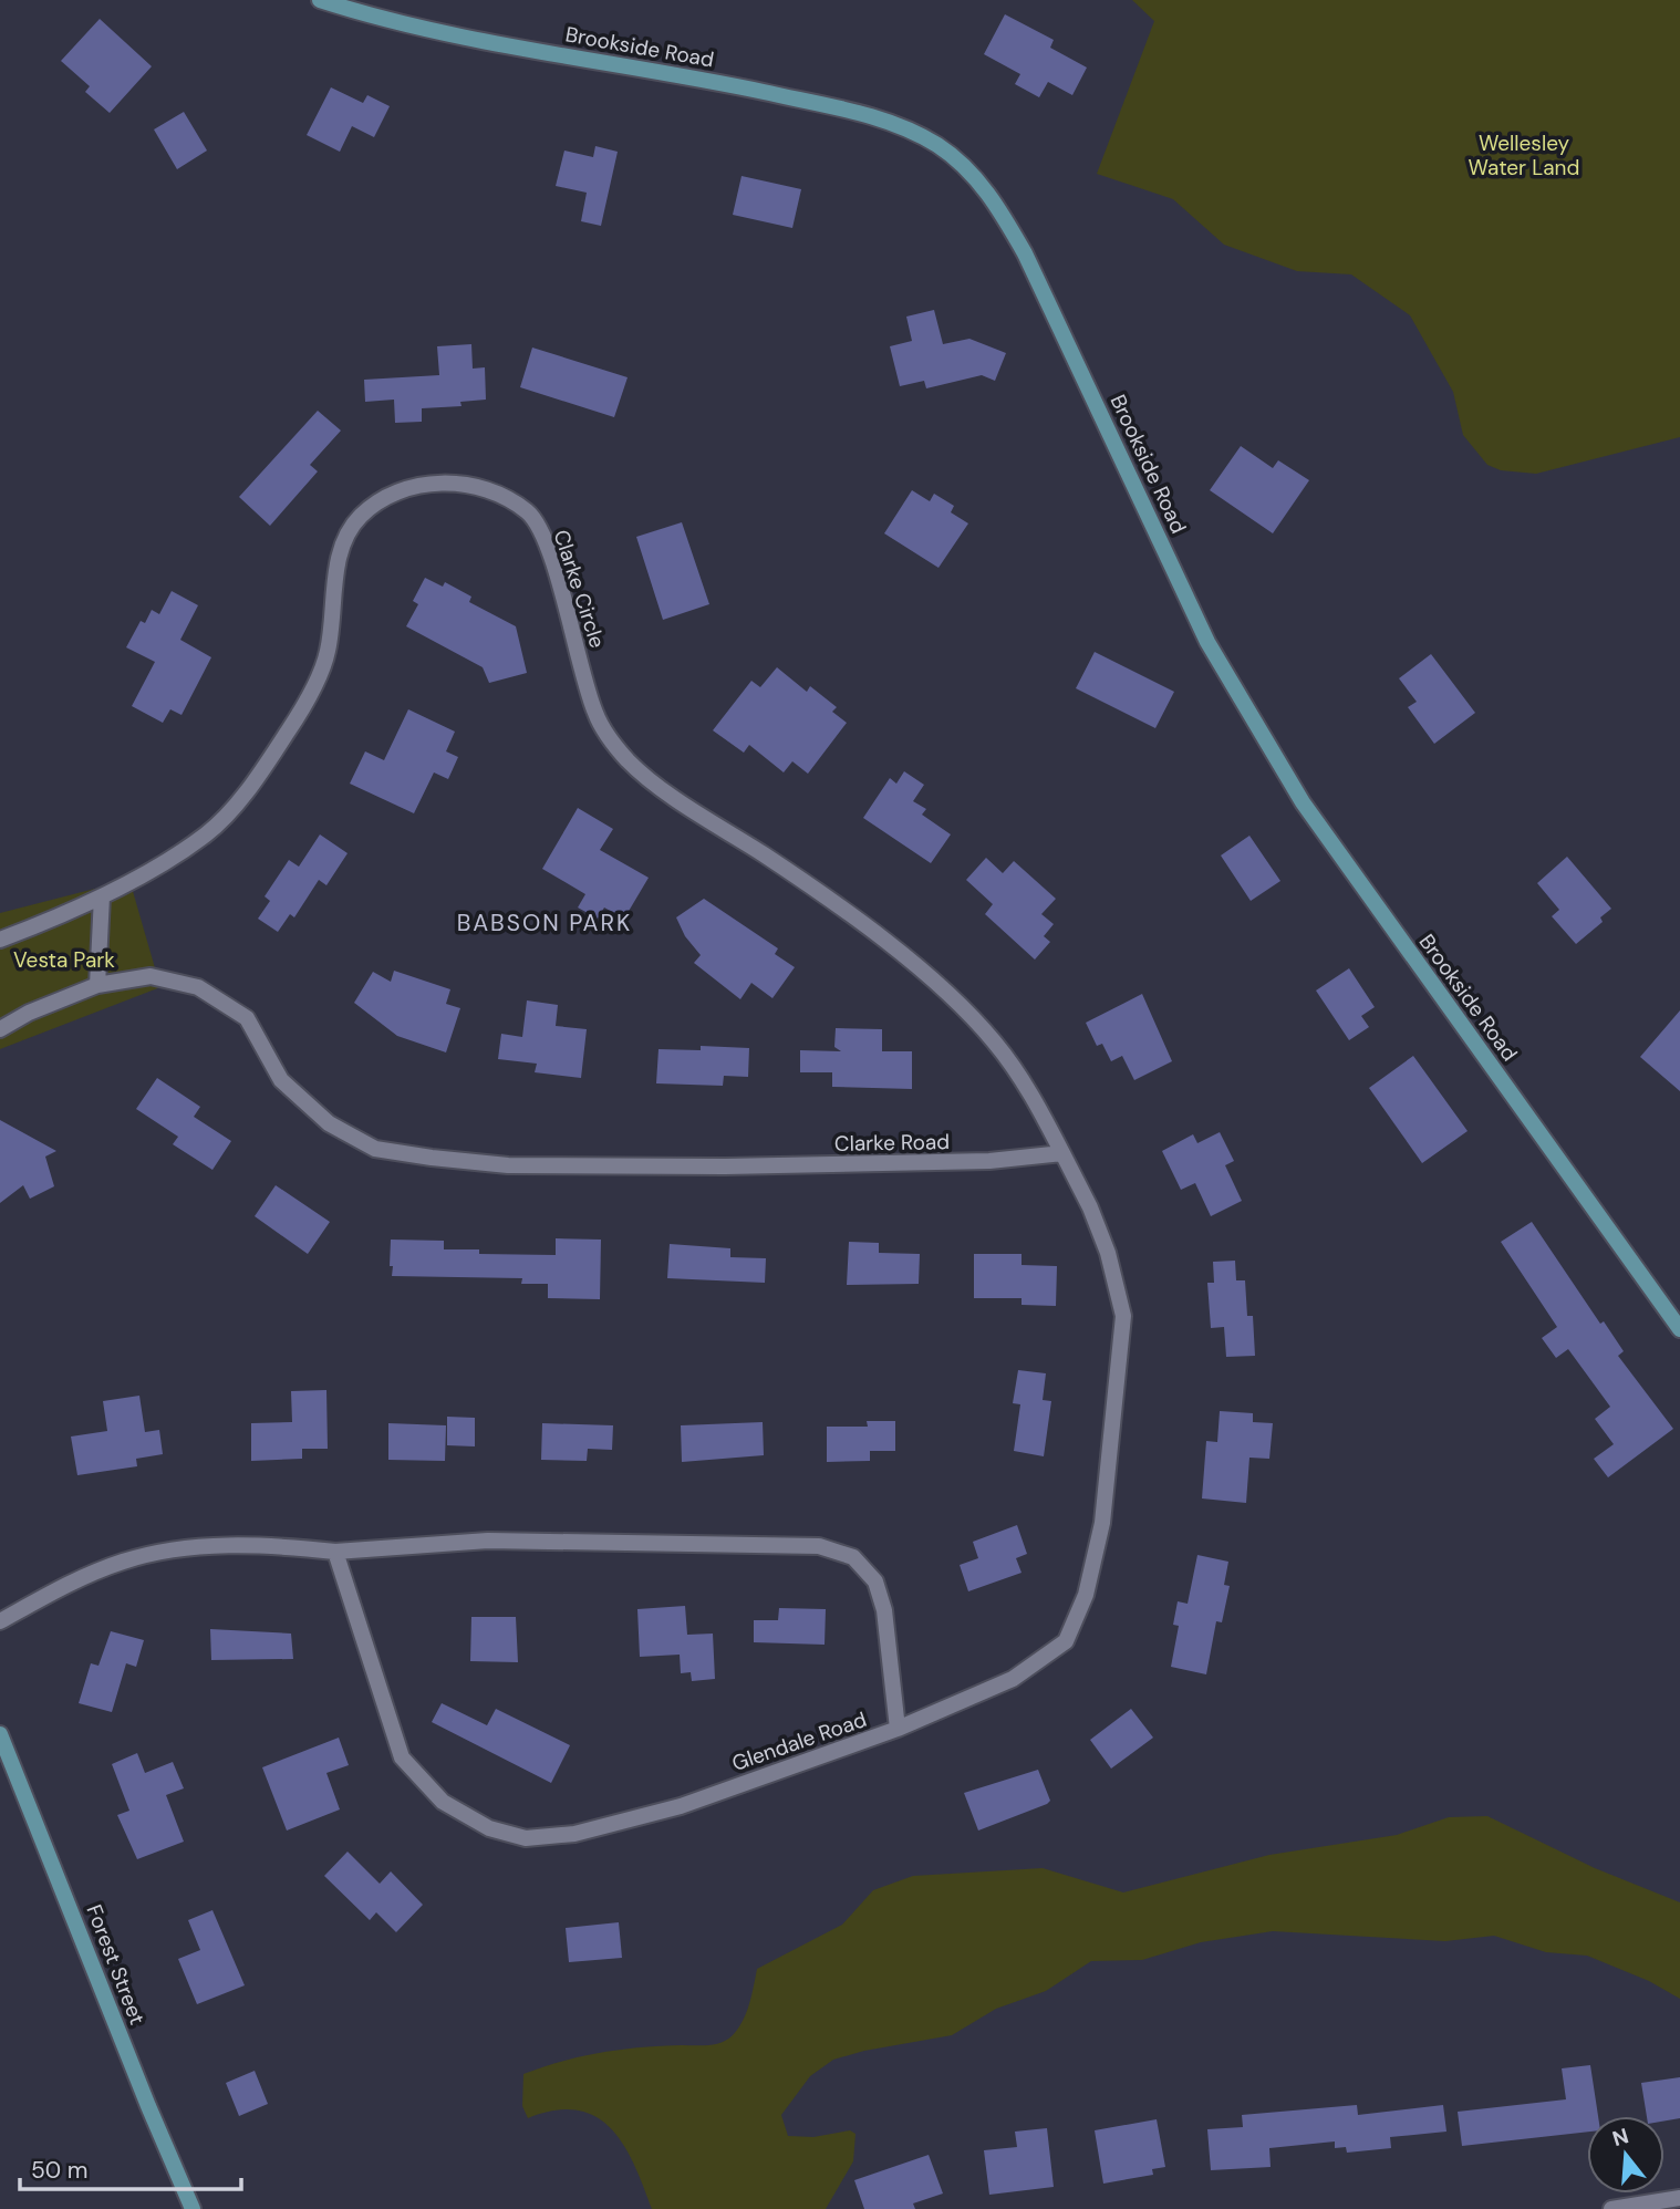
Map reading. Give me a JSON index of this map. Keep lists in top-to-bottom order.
{
  "streets": {
    "street": [
      "Brookside Road",
      "Clarke Circle",
      "Clarke Road",
      "Glendale Road",
      "Forest Street"
    ]
  },
  "crossings": [
    ["Clarke Circle", "Clarke Road"]
  ],
  "districts": ["BABSON PARK"],
  "parks": ["Wellesley Water Land", "Vesta Park"],
  "scale_bar": "50 m",
  "north": "top"
}
